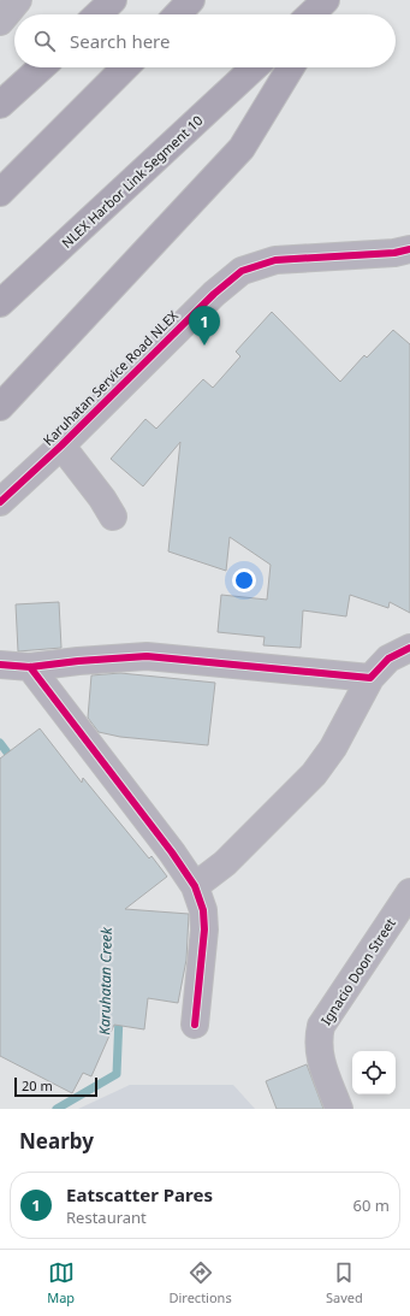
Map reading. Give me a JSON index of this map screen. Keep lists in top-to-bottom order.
{
  "streets": {
    "highway": ["NLEX Harbor Link Segment 10"],
    "street": ["Karuhatan Service Road NLEX", "Ignacio Doon Street"]
  },
  "water": ["Karuhatan Creek"],
  "scale_bar": "20 m",
  "page": {
    "search": "Search here",
    "pins": "1",
    "scale": "20 m",
    "heading": "Nearby",
    "list": [
      {
        "mark": "1",
        "name": "Eatscatter Pares",
        "note": "Restaurant",
        "value": "60 m"
      }
    ],
    "nav": ["Map", "Directions", "Saved"]
  }
}
